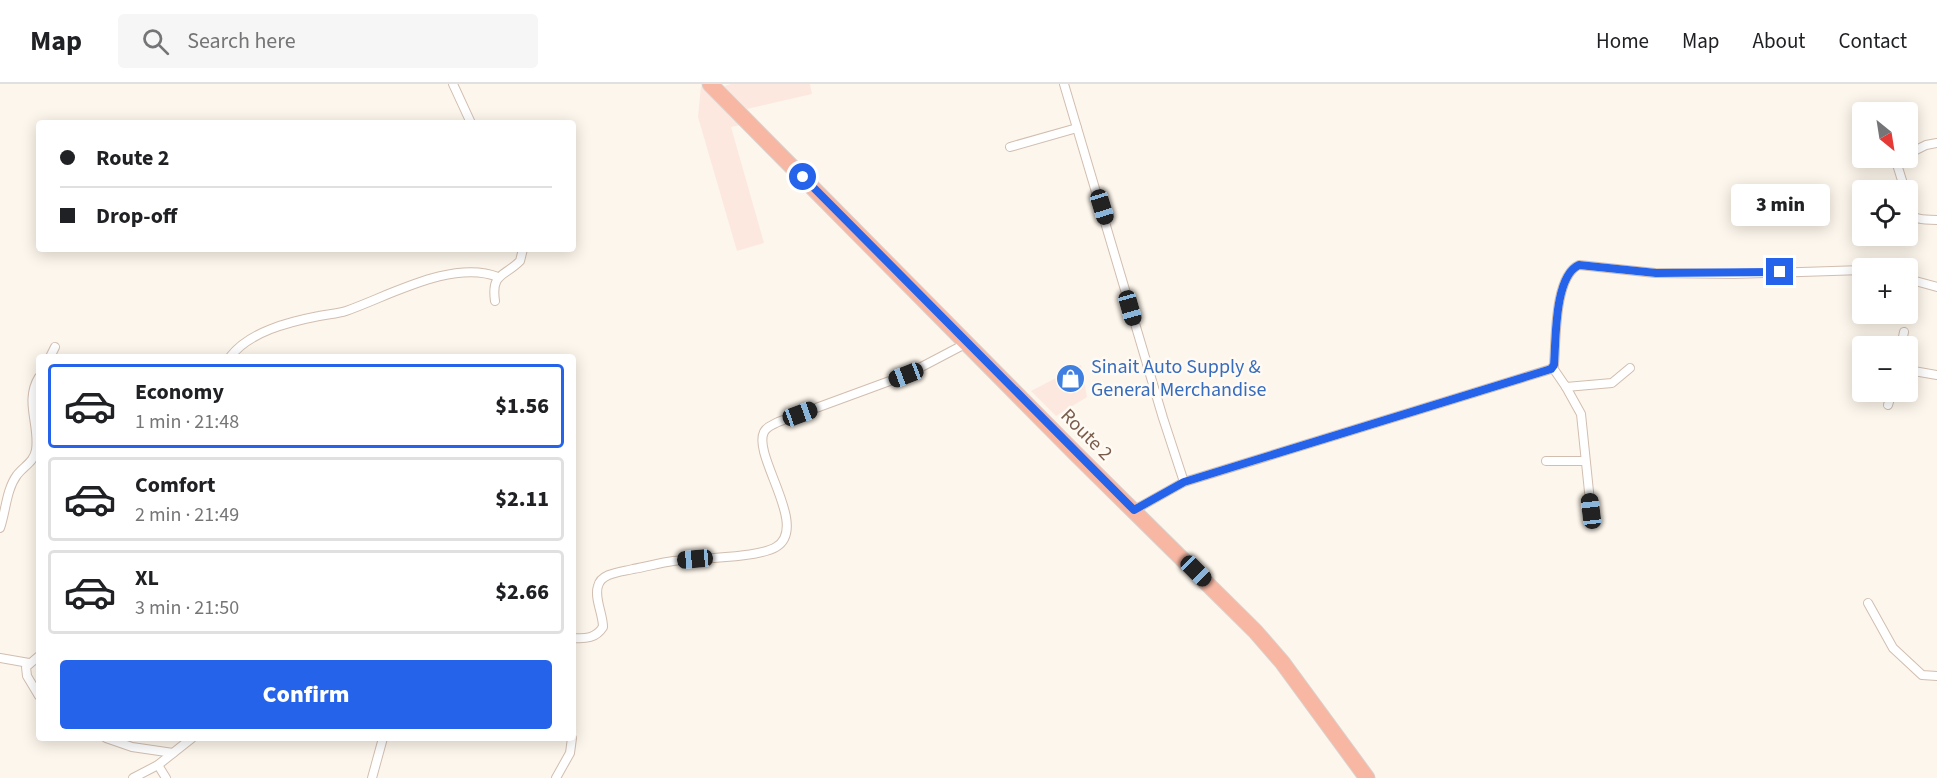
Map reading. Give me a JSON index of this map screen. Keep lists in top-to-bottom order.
{
  "streets": {
    "highway": ["Route 2"]
  },
  "places": {
    "shop": ["Sinait Auto Supply & General Merchandise"]
  },
  "north": "bottom right",
  "page": {
    "header": "Map",
    "search": "Search here",
    "nav": [
      "Home",
      "Map",
      "About",
      "Contact"
    ],
    "map_buttons": ["+", "−"],
    "banner": ["Route 2", "Drop-off"],
    "bubble": "3 min",
    "list": [
      {
        "name": "Economy",
        "note": "1 min · 21:48",
        "value": "$1.56"
      },
      {
        "name": "Comfort",
        "note": "2 min · 21:49",
        "value": "$2.11"
      },
      {
        "name": "XL",
        "note": "3 min · 21:50",
        "value": "$2.66"
      }
    ],
    "buttons": "Confirm"
  }
}
